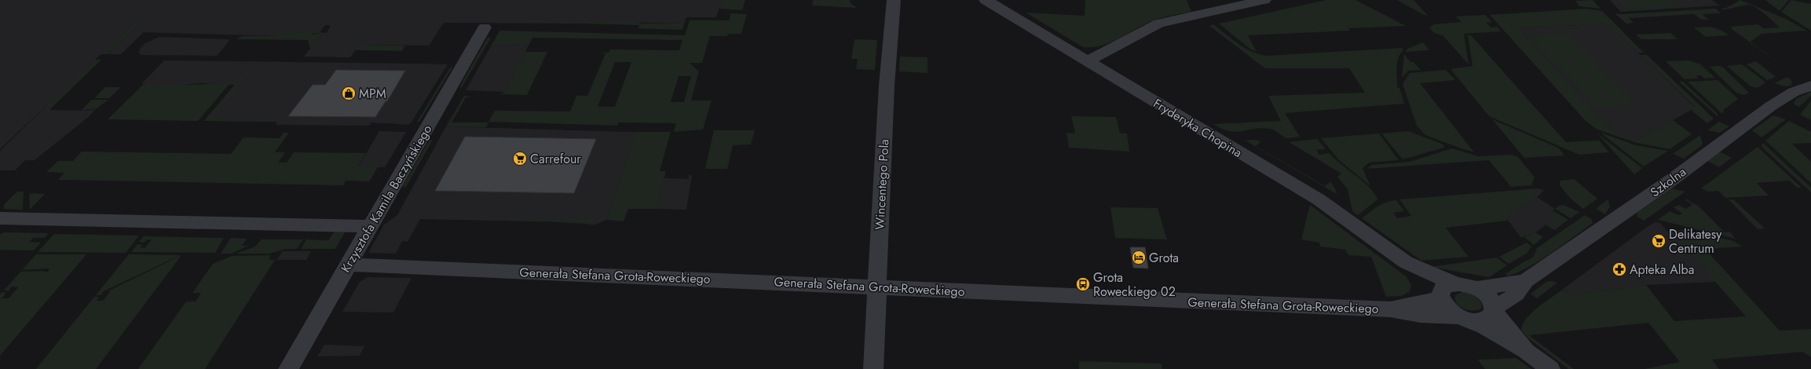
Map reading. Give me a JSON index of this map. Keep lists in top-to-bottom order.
{
  "streets": {
    "street": [
      "Fryderyka Chopina",
      "Szkolna",
      "Wincentego Pola",
      "Krzysztofa Kamila Baczyńskiego",
      "Generała Stefana Grota-Roweckiego"
    ]
  },
  "crossings": [
    ["Wincentego Pola", "Generała Stefana Grota-Roweckiego"],
    ["Krzysztofa Kamila Baczyńskiego", "Generała Stefana Grota-Roweckiego"]
  ],
  "places": {
    "shop": ["MPM"],
    "supermarket": ["Carrefour", "Delikatesy Centrum"],
    "hotel": ["Grota"],
    "pharmacy": ["Apteka Alba"],
    "bus stop": ["Grota Roweckiego 02"]
  }
}
